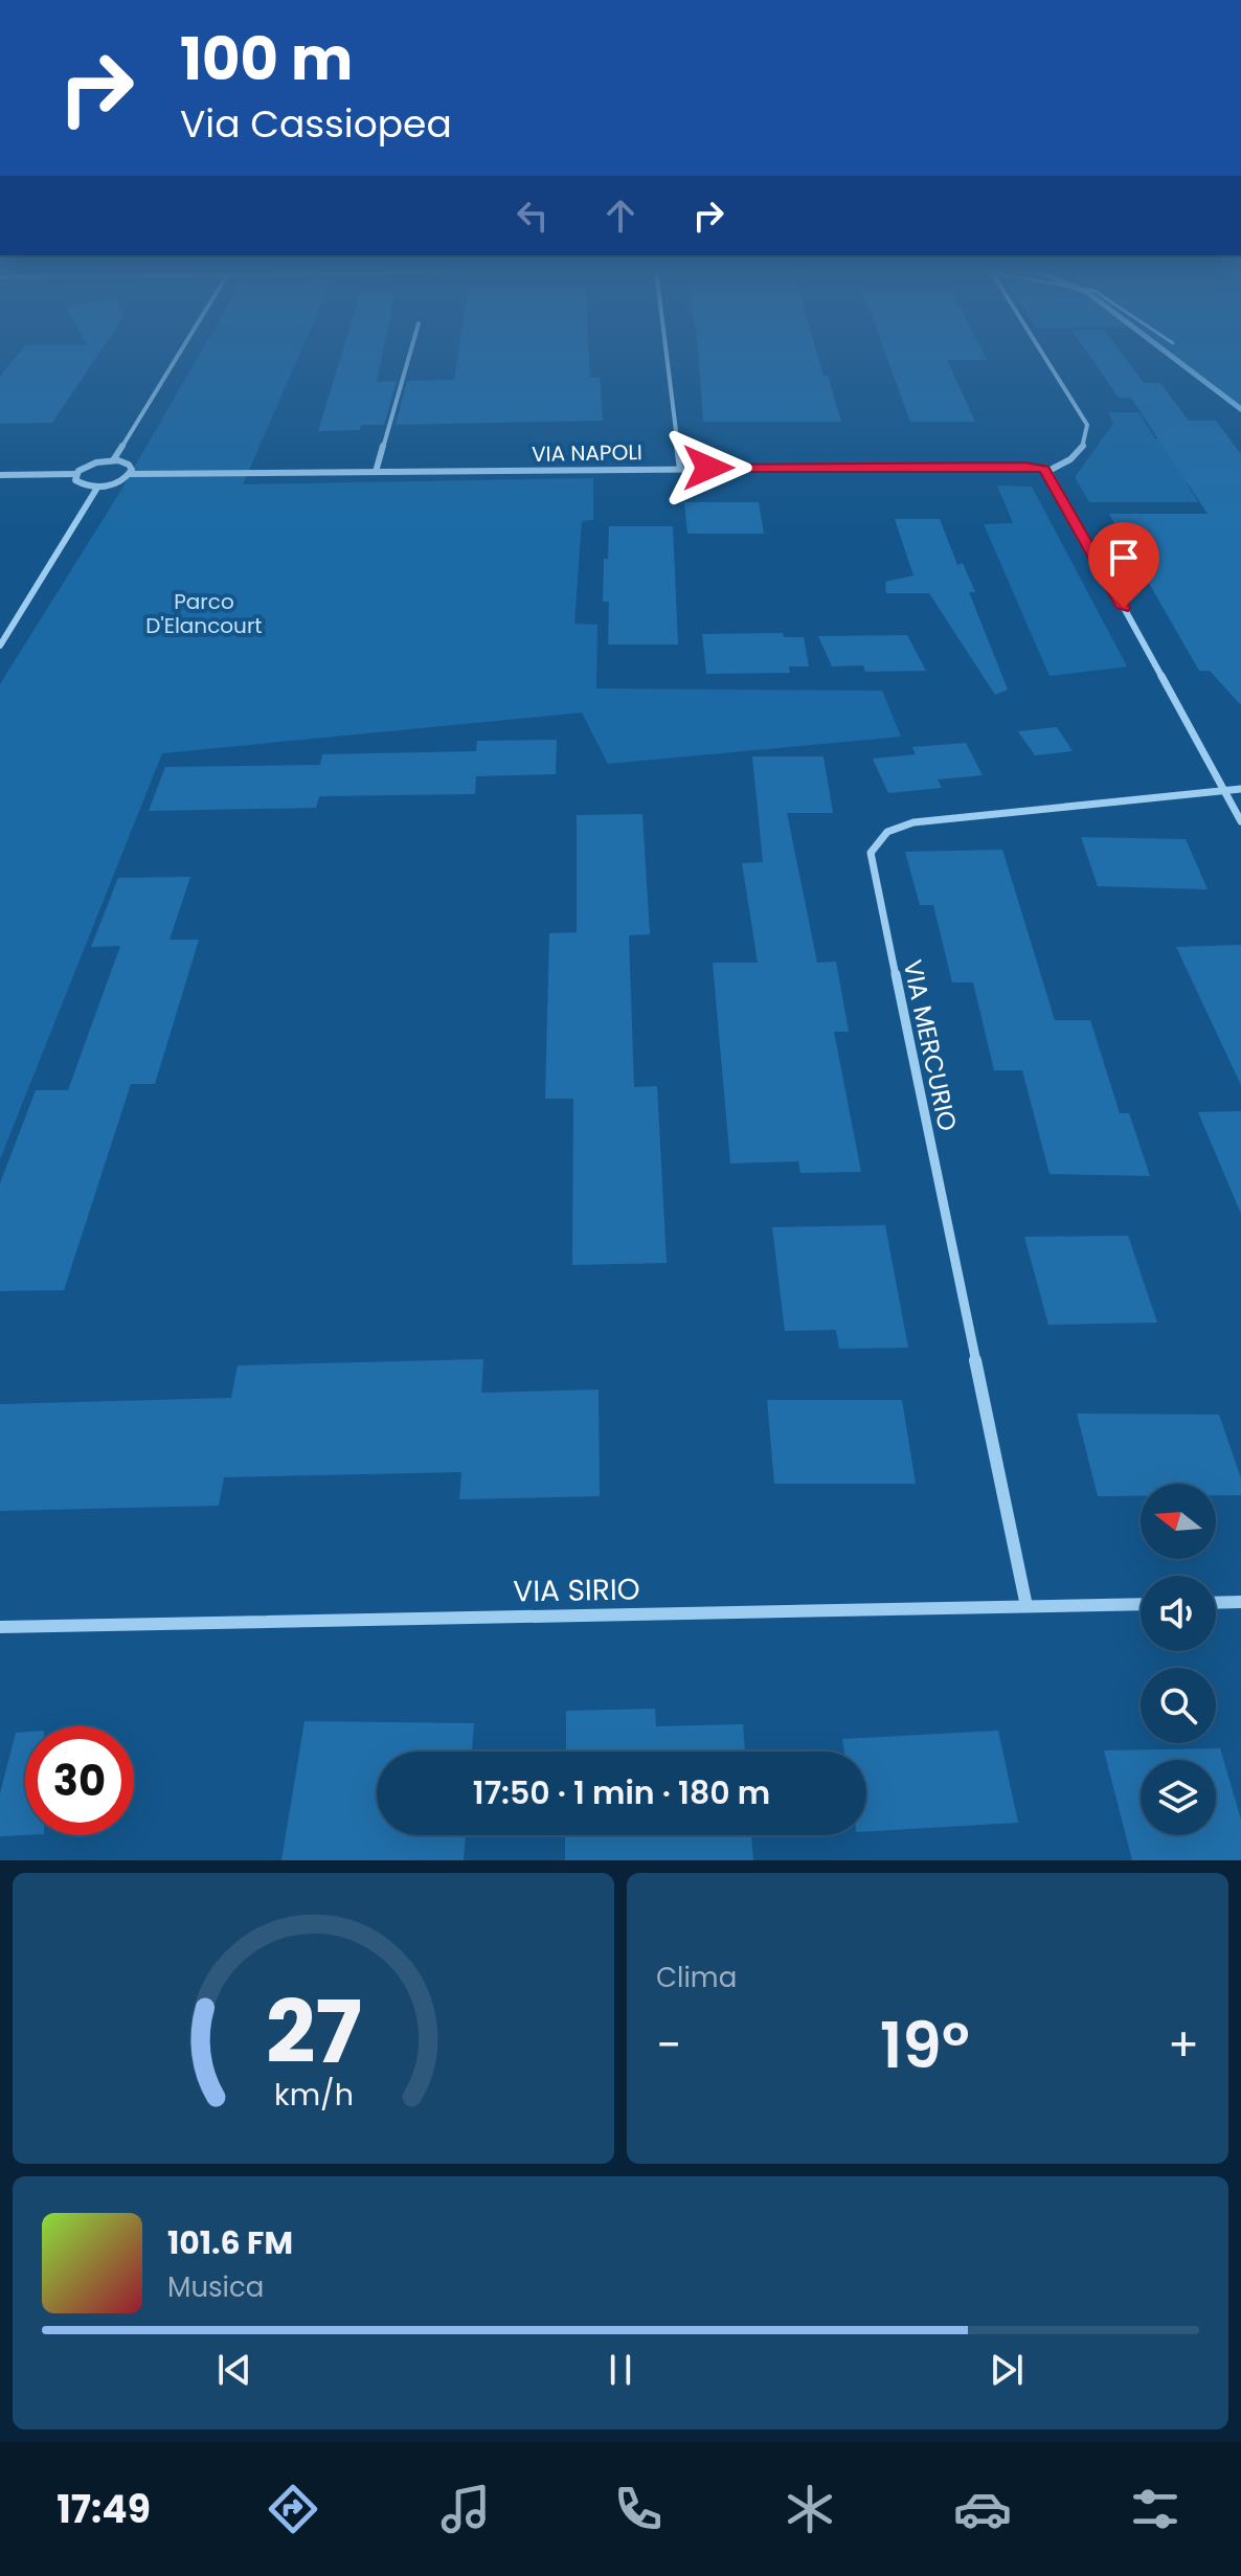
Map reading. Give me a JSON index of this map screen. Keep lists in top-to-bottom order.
{
  "streets": {
    "street": ["VIA NAPOLI", "VIA MERCURIO", "VIA SIRIO"]
  },
  "crossings": [
    ["VIA MERCURIO", "VIA SIRIO"]
  ],
  "parks": ["Parco D'Elancourt"],
  "north": "left",
  "page": {
    "turn": ["100 m", "Via Cassiopea"],
    "limit": "30",
    "trip": "17:50 · 1 min · 180 m",
    "tile": "Clima",
    "heat": ["−", "19°", "+"],
    "song": ["101.6 FM", "Musica"],
    "tabs": "17:49",
    "gauge": ["27", "km/h"]
  }
}
